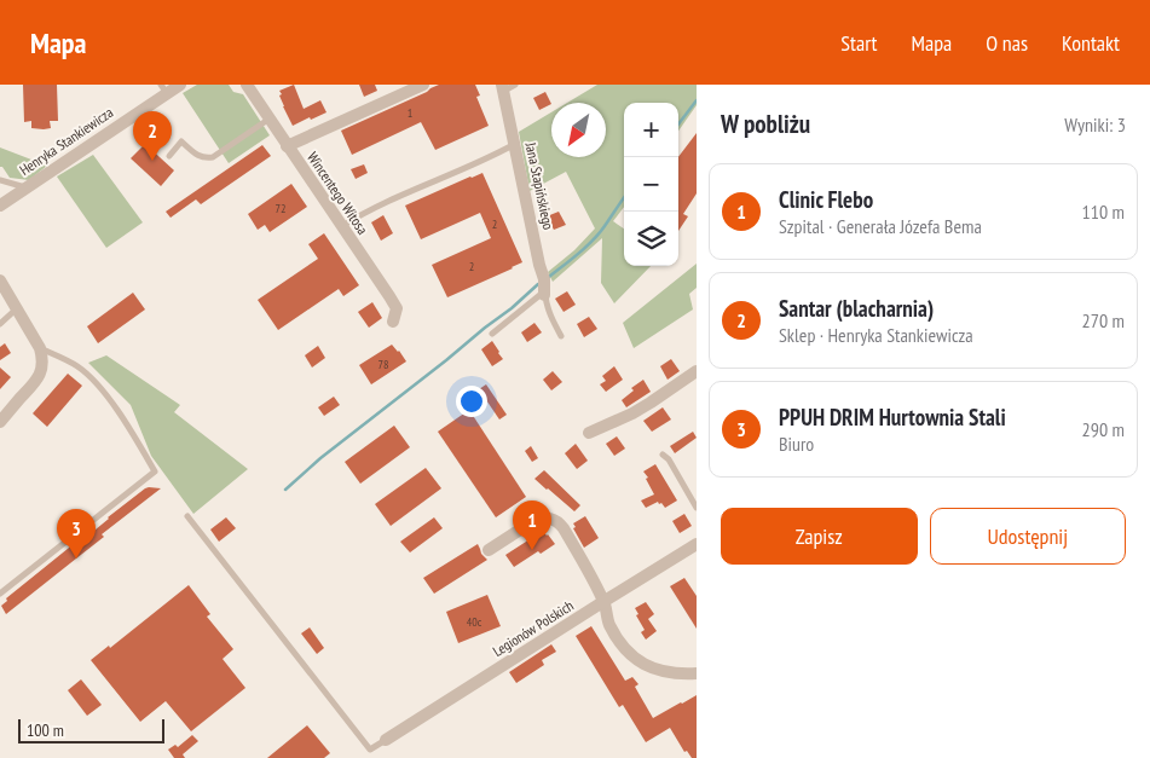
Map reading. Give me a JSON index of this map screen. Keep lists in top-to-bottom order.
{
  "streets": {
    "street": [
      "Henryka Stankiewicza",
      "Jana Stapińskiego",
      "Wincentego Witosa",
      "Legionów Polskich"
    ]
  },
  "house_numbers": [
    "1",
    "72",
    "2",
    "2",
    "78",
    "40c"
  ],
  "scale_bar": "100 m",
  "north": "bottom left",
  "page": {
    "header": "Mapa",
    "nav": [
      "Start",
      "Mapa",
      "O nas",
      "Kontakt"
    ],
    "heading": ["W pobliżu", "Wyniki: 3"],
    "map_buttons": ["+", "−"],
    "pins": ["2", "1", "3"],
    "list": [
      {
        "mark": "1",
        "name": "Clinic Flebo",
        "note": "Szpital · Generała Józefa Bema",
        "value": "110 m"
      },
      {
        "mark": "2",
        "name": "Santar (blacharnia)",
        "note": "Sklep · Henryka Stankiewicza",
        "value": "270 m"
      },
      {
        "mark": "3",
        "name": "PPUH DRIM Hurtownia Stali",
        "note": "Biuro",
        "value": "290 m"
      }
    ],
    "buttons": ["Zapisz", "Udostępnij"],
    "scale": "100 m"
  }
}
